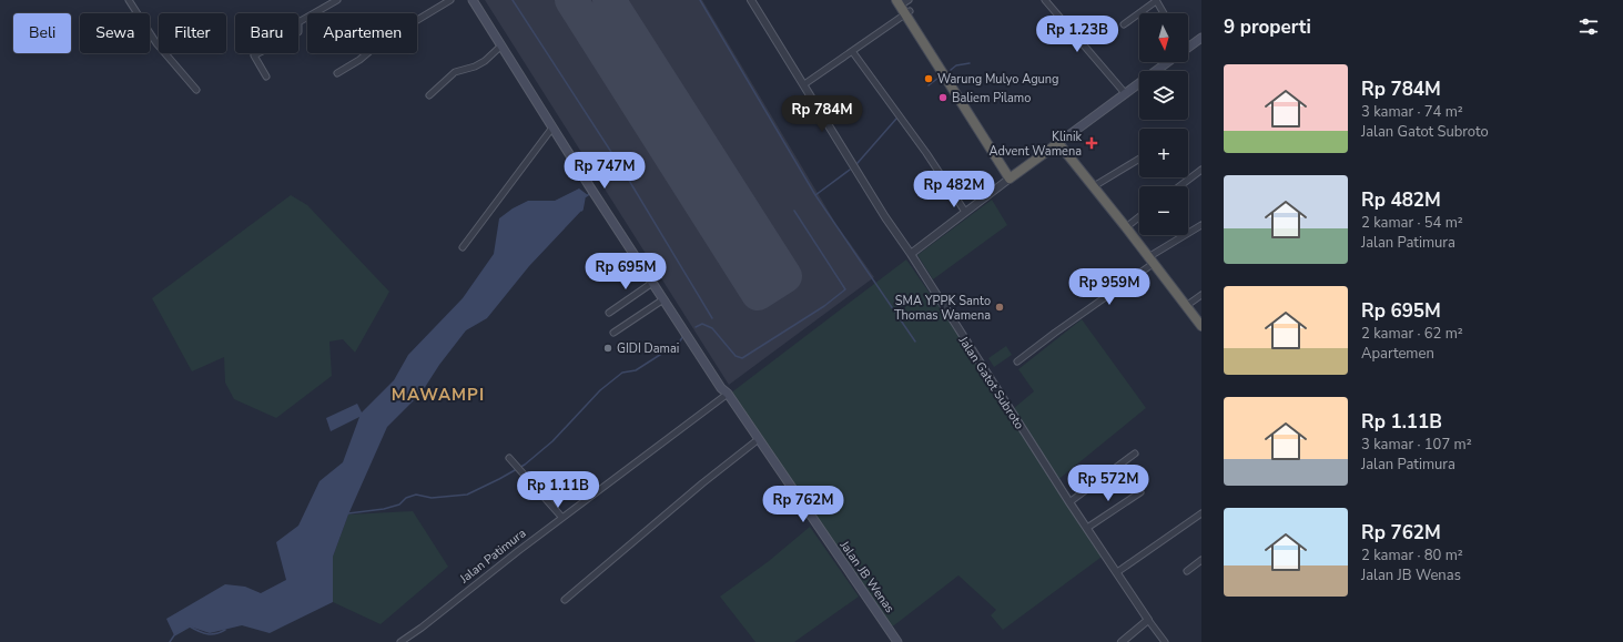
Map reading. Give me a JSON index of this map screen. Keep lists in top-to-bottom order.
{
  "streets": {
    "main road": ["Jalan JB Wenas"],
    "street": ["Jalan Gatot Subroto", "Jalan Patimura"]
  },
  "crossings": [
    ["Jalan Patimura", "Jalan JB Wenas"]
  ],
  "districts": ["MAWAMPI"],
  "places": {
    "other": [
      "Warung Mulyo Agung",
      "Baliem Pilamo",
      "SMA YPPK Santo Thomas Wamena",
      "GIDI Damai"
    ],
    "health": ["Klinik Advent Wamena"]
  },
  "north": "bottom",
  "page": {
    "heading": "9 properti",
    "map_buttons": ["+", "−"],
    "chip": [
      "Beli",
      "Sewa",
      "Filter",
      "Baru",
      "Apartemen"
    ],
    "price": [
      "Rp 1.23B",
      "Rp 784M",
      "Rp 747M",
      "Rp 482M",
      "Rp 695M",
      "Rp 959M",
      "Rp 572M",
      "Rp 1.11B",
      "Rp 762M"
    ],
    "list": [
      {
        "name": "Rp 784M",
        "note": "3 kamar · 74 m² · Jalan Gatot Subroto"
      },
      {
        "name": "Rp 482M",
        "note": "2 kamar · 54 m² · Jalan Patimura"
      },
      {
        "name": "Rp 695M",
        "note": "2 kamar · 62 m² · Apartemen"
      },
      {
        "name": "Rp 1.11B",
        "note": "3 kamar · 107 m² · Jalan Patimura"
      },
      {
        "name": "Rp 762M",
        "note": "2 kamar · 80 m² · Jalan JB Wenas"
      }
    ]
  }
}
